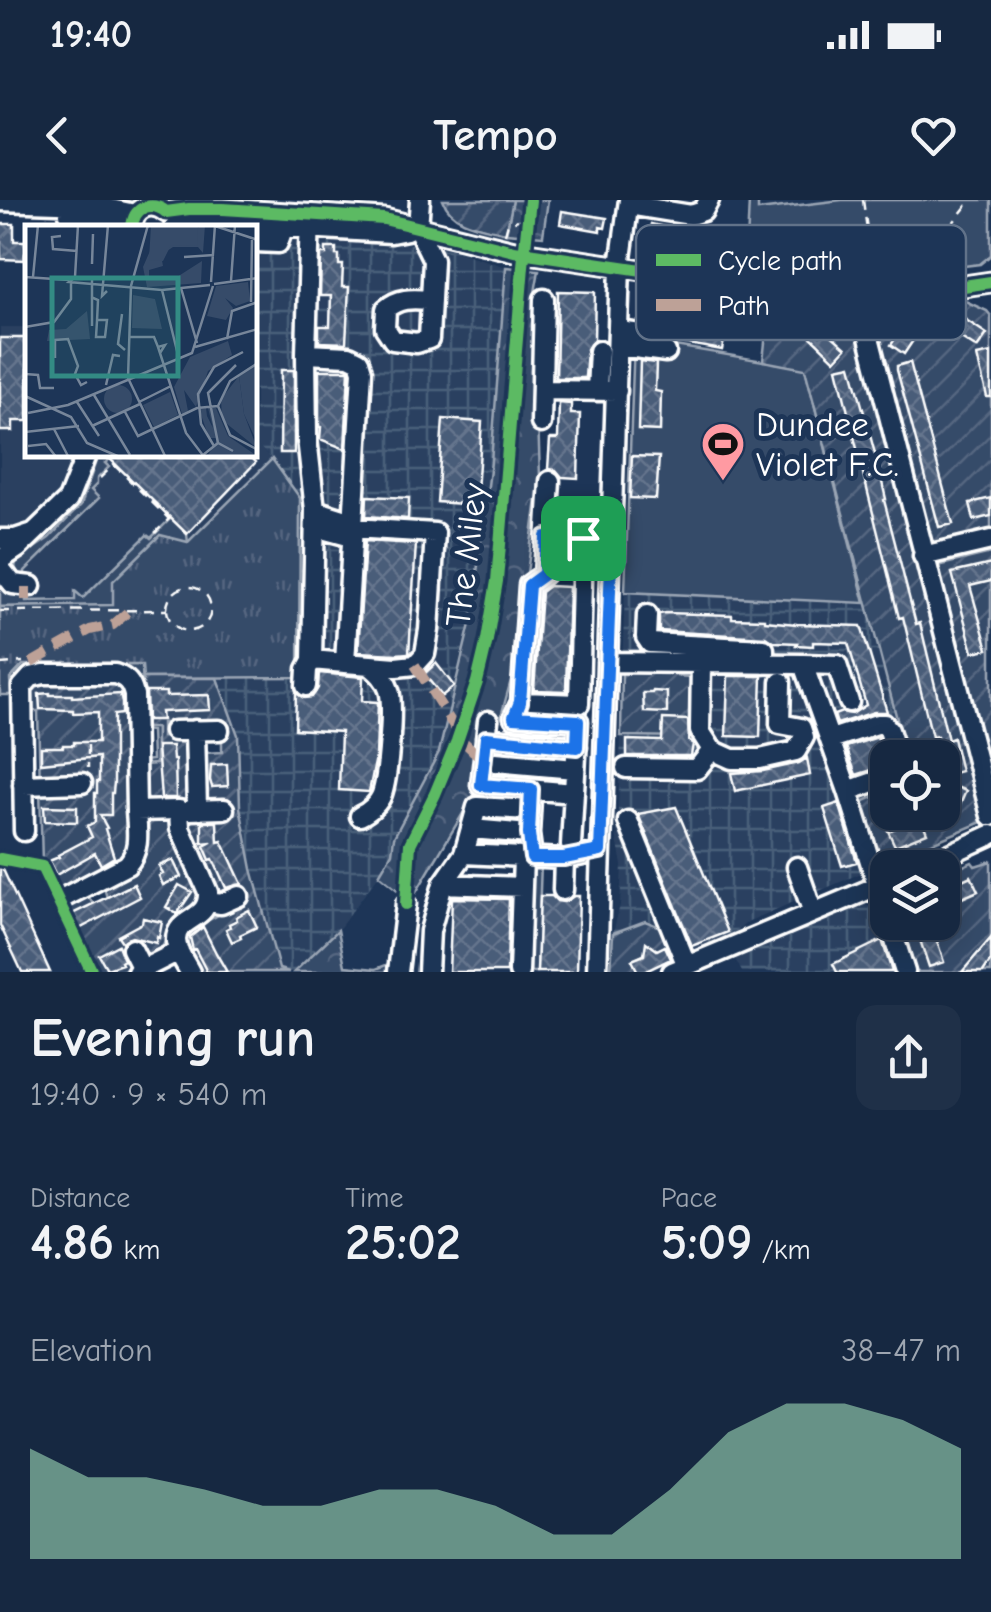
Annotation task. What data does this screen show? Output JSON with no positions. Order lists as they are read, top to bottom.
{
  "streets": {
    "cycle path": ["The Miley"]
  },
  "places": {
    "sports": ["Dundee Violet F.C."]
  },
  "legend": ["Cycle path", "Path"],
  "page": {
    "status": "19:40",
    "header": "Tempo",
    "heading": ["Evening run", "19:40 · 9 × 540 m"],
    "stats": [
      ["Distance", "4.86 km"],
      ["Time", "25:02"],
      ["Pace", "5:09 /km"]
    ],
    "chart": ["Elevation", "38–47 m"]
  }
}
